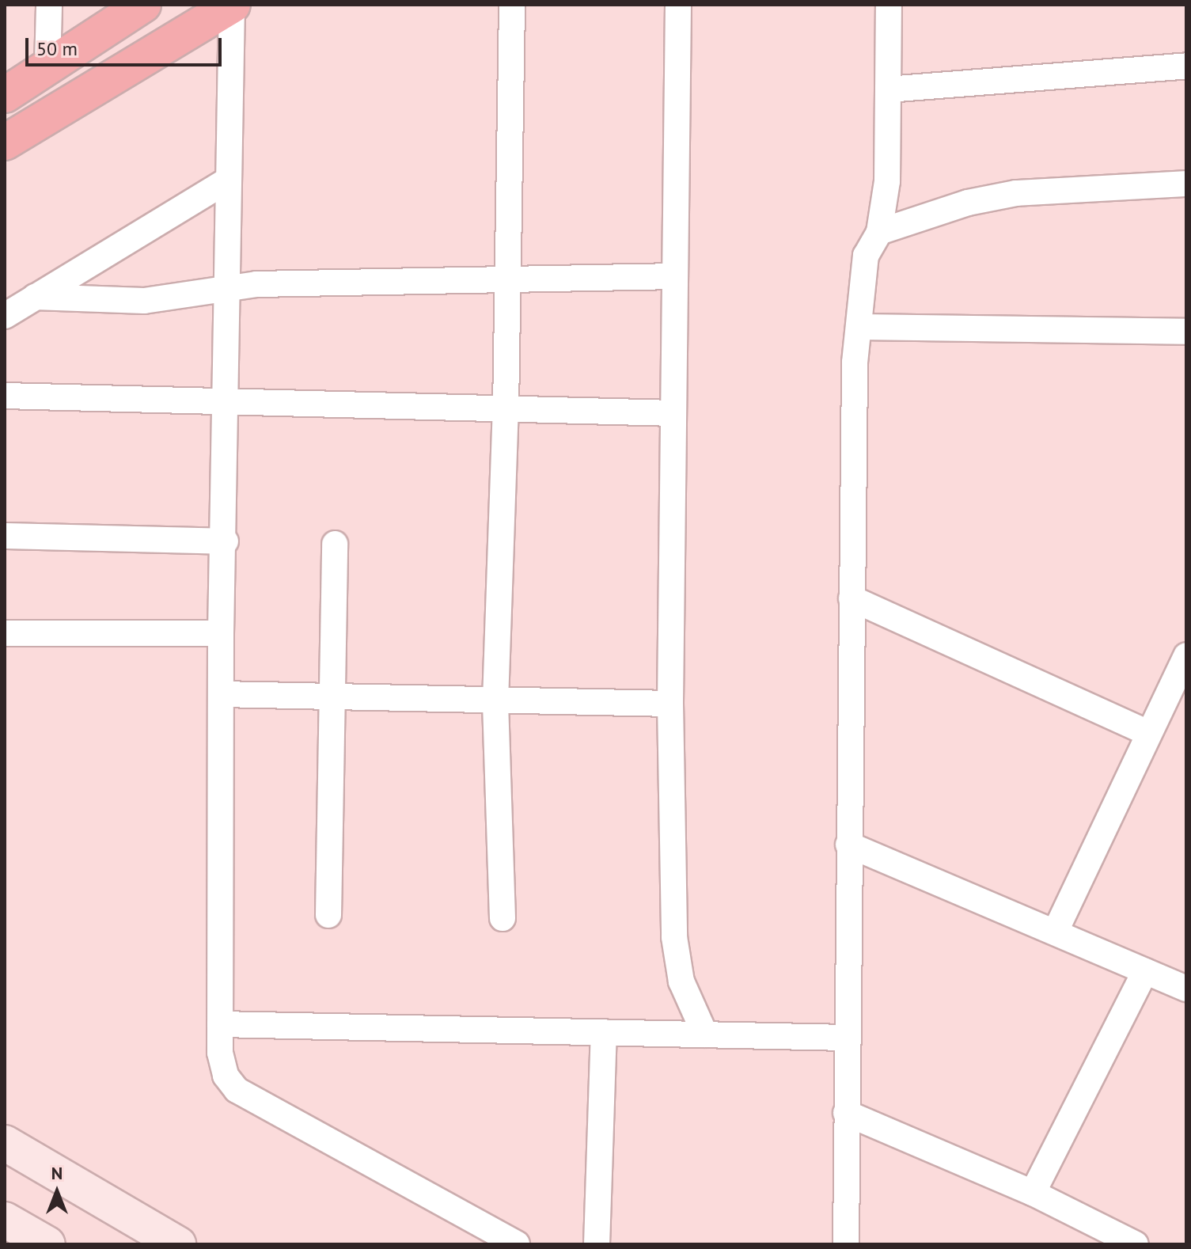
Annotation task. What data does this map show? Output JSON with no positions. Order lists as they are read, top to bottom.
{
  "scale_bar": "50 m",
  "north": "top"
}
